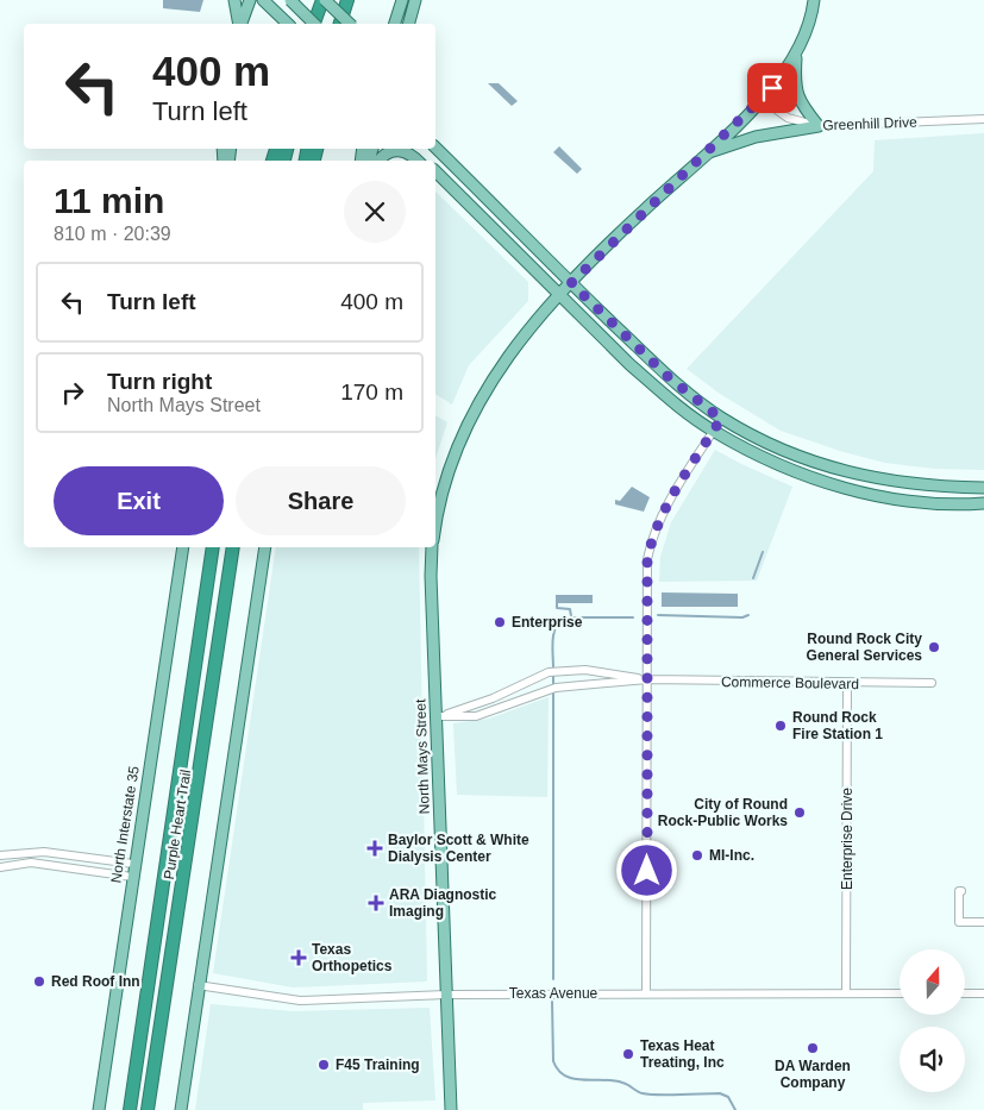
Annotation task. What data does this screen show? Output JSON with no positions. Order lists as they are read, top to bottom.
{
  "streets": {
    "highway": ["Purple Heart Trail"],
    "main road": ["North Mays Street", "North Interstate 35"],
    "street": [
      "Greenhill Drive",
      "Commerce Boulevard",
      "Enterprise Drive",
      "Texas Avenue"
    ]
  },
  "crossings": [
    ["Greenhill Drive", "North Mays Street"],
    ["Commerce Boulevard", "North Mays Street"],
    ["Commerce Boulevard", "Enterprise Drive"],
    ["North Mays Street", "Texas Avenue"],
    ["Enterprise Drive", "Texas Avenue"]
  ],
  "places": {
    "other": [
      "Enterprise",
      "Round Rock City General Services",
      "Round Rock Fire Station 1",
      "City of Round Rock-Public Works",
      "MI-Inc.",
      "Red Roof Inn",
      "DA Warden Company",
      "Texas Heat Treating, Inc",
      "F45 Training"
    ],
    "health": ["Baylor Scott & White Dialysis Center", "ARA Diagnostic Imaging", "Texas Orthopetics"]
  },
  "north": "top",
  "page": {
    "turn": ["400 m", "Turn left"],
    "heading": ["11 min", "810 m · 20:39"],
    "list": [
      {
        "name": "Turn left",
        "value": "400 m"
      },
      {
        "name": "Turn right",
        "note": "North Mays Street",
        "value": "170 m"
      }
    ],
    "buttons": ["Exit", "Share"]
  }
}
